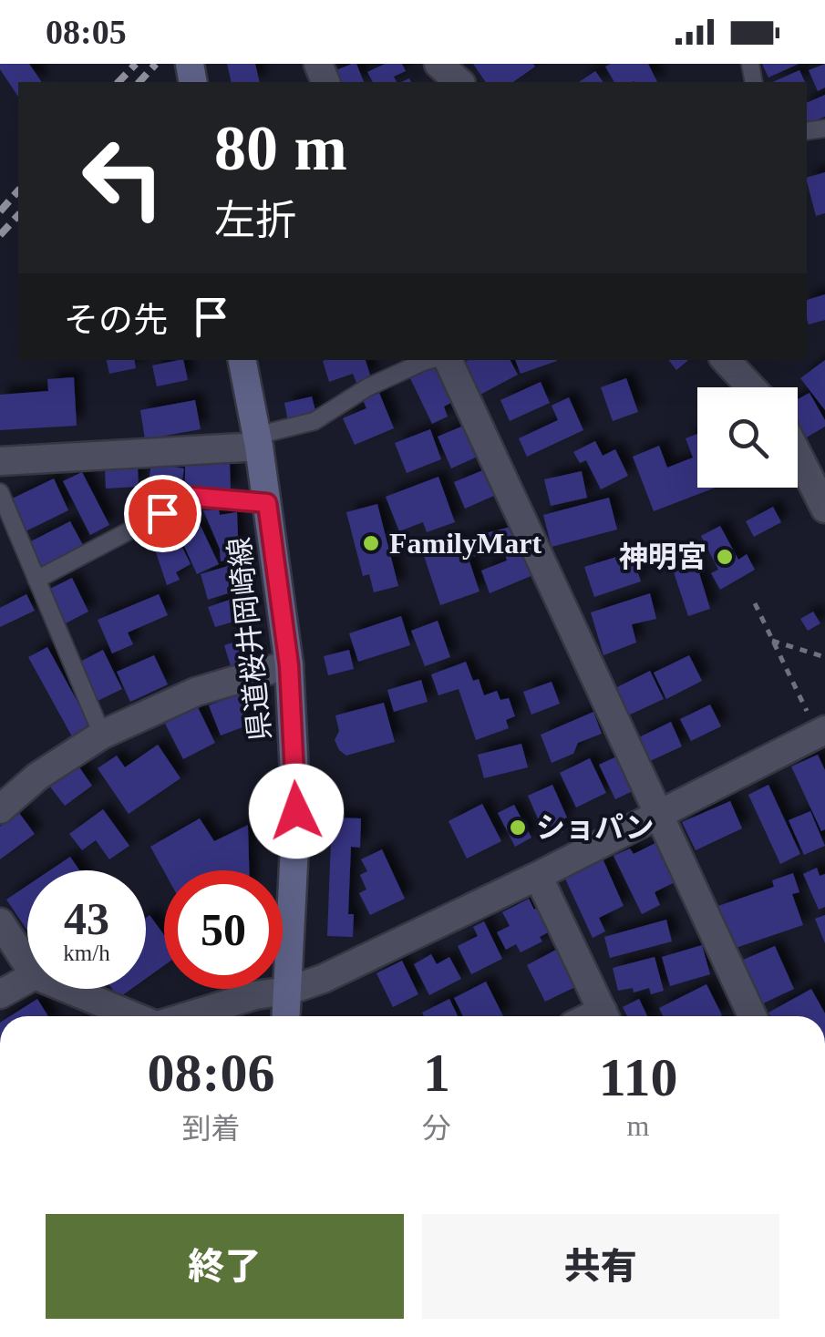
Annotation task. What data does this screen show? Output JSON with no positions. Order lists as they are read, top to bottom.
{
  "streets": {
    "main road": ["県道桜井岡崎線"]
  },
  "places": ["FamilyMart", "神明宮", "ショパン"],
  "page": {
    "status": "08:05",
    "turn": ["80 m", "左折"],
    "then": "その先",
    "speed": "43 km/h",
    "limit": "50",
    "eta": [
      "08:06",
      "到着",
      "1",
      "分",
      "110",
      "m"
    ],
    "buttons": ["終了", "共有"]
  }
}
